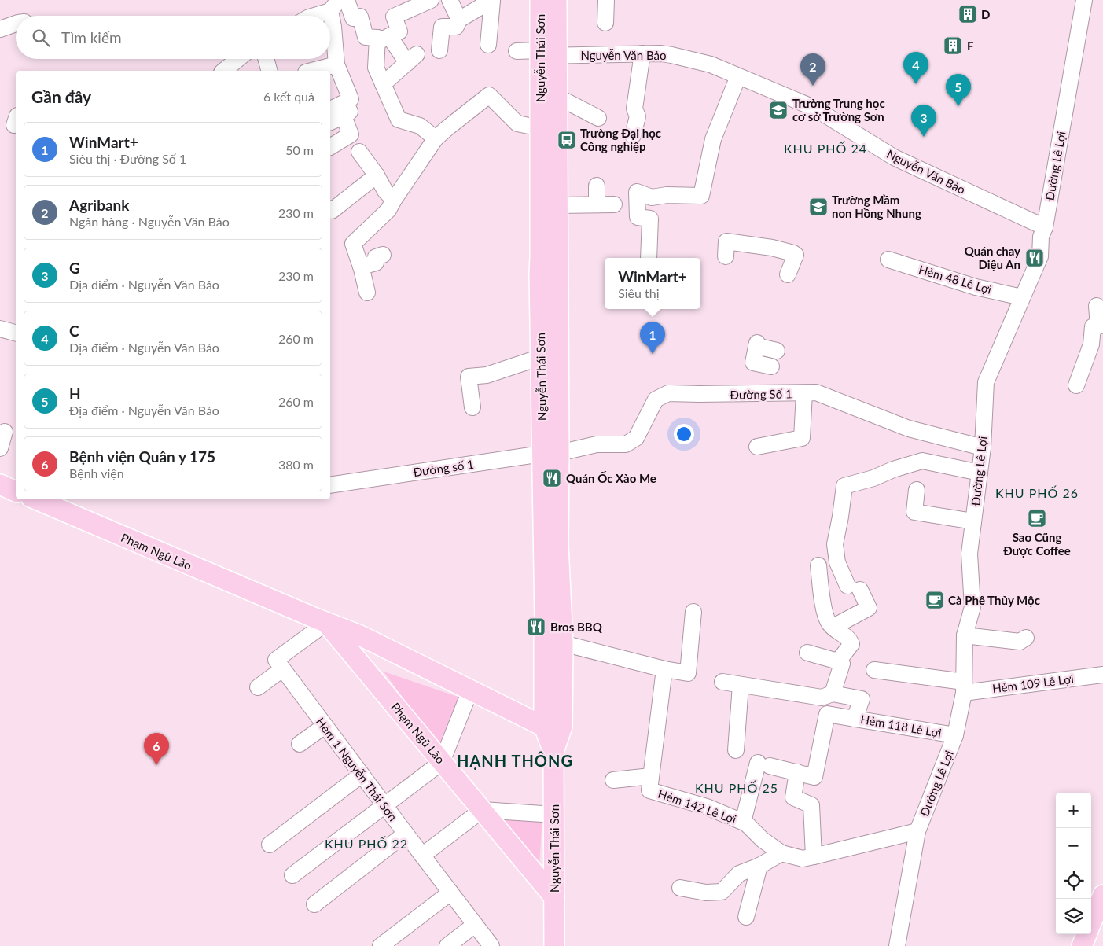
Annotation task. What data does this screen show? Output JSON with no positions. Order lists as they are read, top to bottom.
{
  "streets": {
    "main road": ["Nguyễn Thái Sơn", "Phạm Ngũ Lão"],
    "street": [
      "Nguyễn Văn Bảo",
      "Đường Lê Lợi",
      "Hẻm 48 Lê Lợi",
      "Đường Số 1",
      "Đường số 1",
      "Hẻm 109 Lê Lợi",
      "Hẻm 118 Lê Lợi",
      "Hẻm 1 Nguyễn Thái Sơn",
      "Hẻm 142 Lê Lợi"
    ]
  },
  "crossings": [
    ["Nguyễn Văn Bảo", "Nguyễn Thái Sơn"],
    ["Nguyễn Văn Bảo", "Đường Lê Lợi"],
    ["Nguyễn Thái Sơn", "Đường Số 1"],
    ["Nguyễn Thái Sơn", "Đường số 1"],
    ["Nguyễn Thái Sơn", "Phạm Ngũ Lão"],
    ["Đường Lê Lợi", "Hẻm 48 Lê Lợi"],
    ["Đường Lê Lợi", "Đường Số 1"],
    ["Đường Lê Lợi", "Hẻm 109 Lê Lợi"],
    ["Đường Lê Lợi", "Hẻm 118 Lê Lợi"],
    ["Đường Số 1", "Đường số 1"]
  ],
  "districts": [
    "KHU PHỐ 24",
    "KHU PHỐ 26",
    "HẠNH THÔNG",
    "KHU PHỐ 25",
    "KHU PHỐ 22"
  ],
  "places": {
    "building": ["D", "F"],
    "school or university": ["Trường Trung học cơ sở Trường Sơn", "Trường Mầm non Hồng Nhung"],
    "bus stop": ["Trường Đại học Công nghiệp"],
    "restaurant": ["Quán chay Diệu An", "Quán Ốc Xào Me", "Bros BBQ"],
    "cafe": ["Sao Cũng Được Coffee", "Cà Phê Thủy Mộc"]
  },
  "page": {
    "search": "Tìm kiếm",
    "pins": [
      "4",
      "2",
      "5",
      "3",
      "1",
      "6"
    ],
    "heading": ["Gần đây", "6 kết quả"],
    "list": [
      {
        "mark": "1",
        "name": "WinMart+",
        "note": "Siêu thị · Đường Số 1",
        "value": "50 m"
      },
      {
        "mark": "2",
        "name": "Agribank",
        "note": "Ngân hàng · Nguyễn Văn Bảo",
        "value": "230 m"
      },
      {
        "mark": "3",
        "name": "G",
        "note": "Địa điểm · Nguyễn Văn Bảo",
        "value": "230 m"
      },
      {
        "mark": "4",
        "name": "C",
        "note": "Địa điểm · Nguyễn Văn Bảo",
        "value": "260 m"
      },
      {
        "mark": "5",
        "name": "H",
        "note": "Địa điểm · Nguyễn Văn Bảo",
        "value": "260 m"
      },
      {
        "mark": "6",
        "name": "Bệnh viện Quân y 175",
        "note": "Bệnh viện",
        "value": "380 m"
      }
    ],
    "popup": ["WinMart+", "Siêu thị"],
    "map_buttons": ["+", "−"]
  }
}
